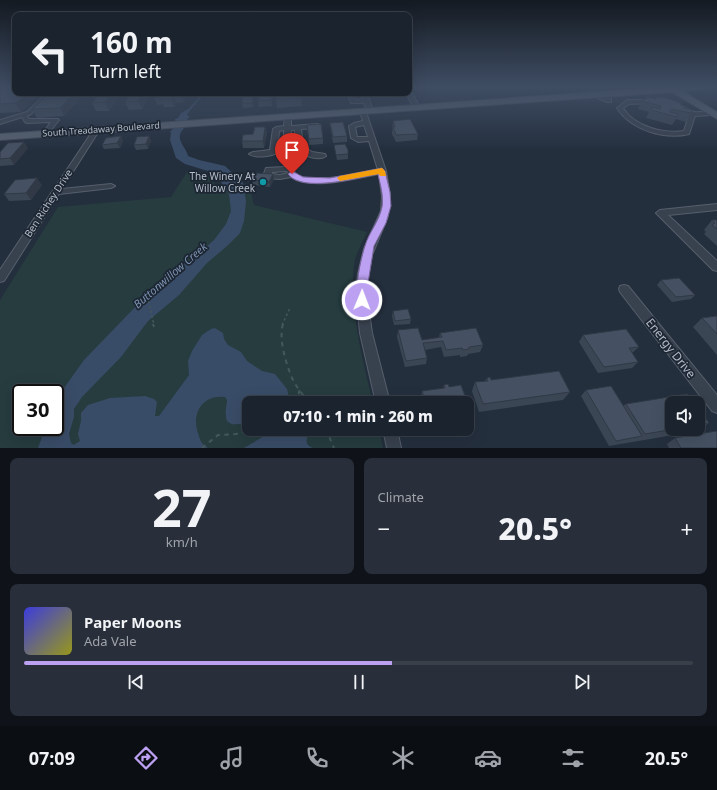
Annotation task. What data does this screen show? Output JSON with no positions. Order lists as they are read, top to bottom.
{
  "streets": {
    "main road": ["South Treadaway Boulevard"],
    "street": ["Ben Richey Drive", "Energy Drive"]
  },
  "crossings": [
    ["South Treadaway Boulevard", "Ben Richey Drive"]
  ],
  "water": ["Buttonwillow Creek"],
  "places": ["The Winery At Willow Creek"],
  "page": {
    "turn": ["160 m", "Turn left"],
    "limit": "30",
    "trip": "07:10 · 1 min · 260 m",
    "tile": [
      ["27", "km/h"],
      "Climate"
    ],
    "heat": ["−", "20.5°", "+"],
    "song": ["Paper Moons", "Ada Vale"],
    "tabs": ["07:09", "20.5°"]
  }
}
